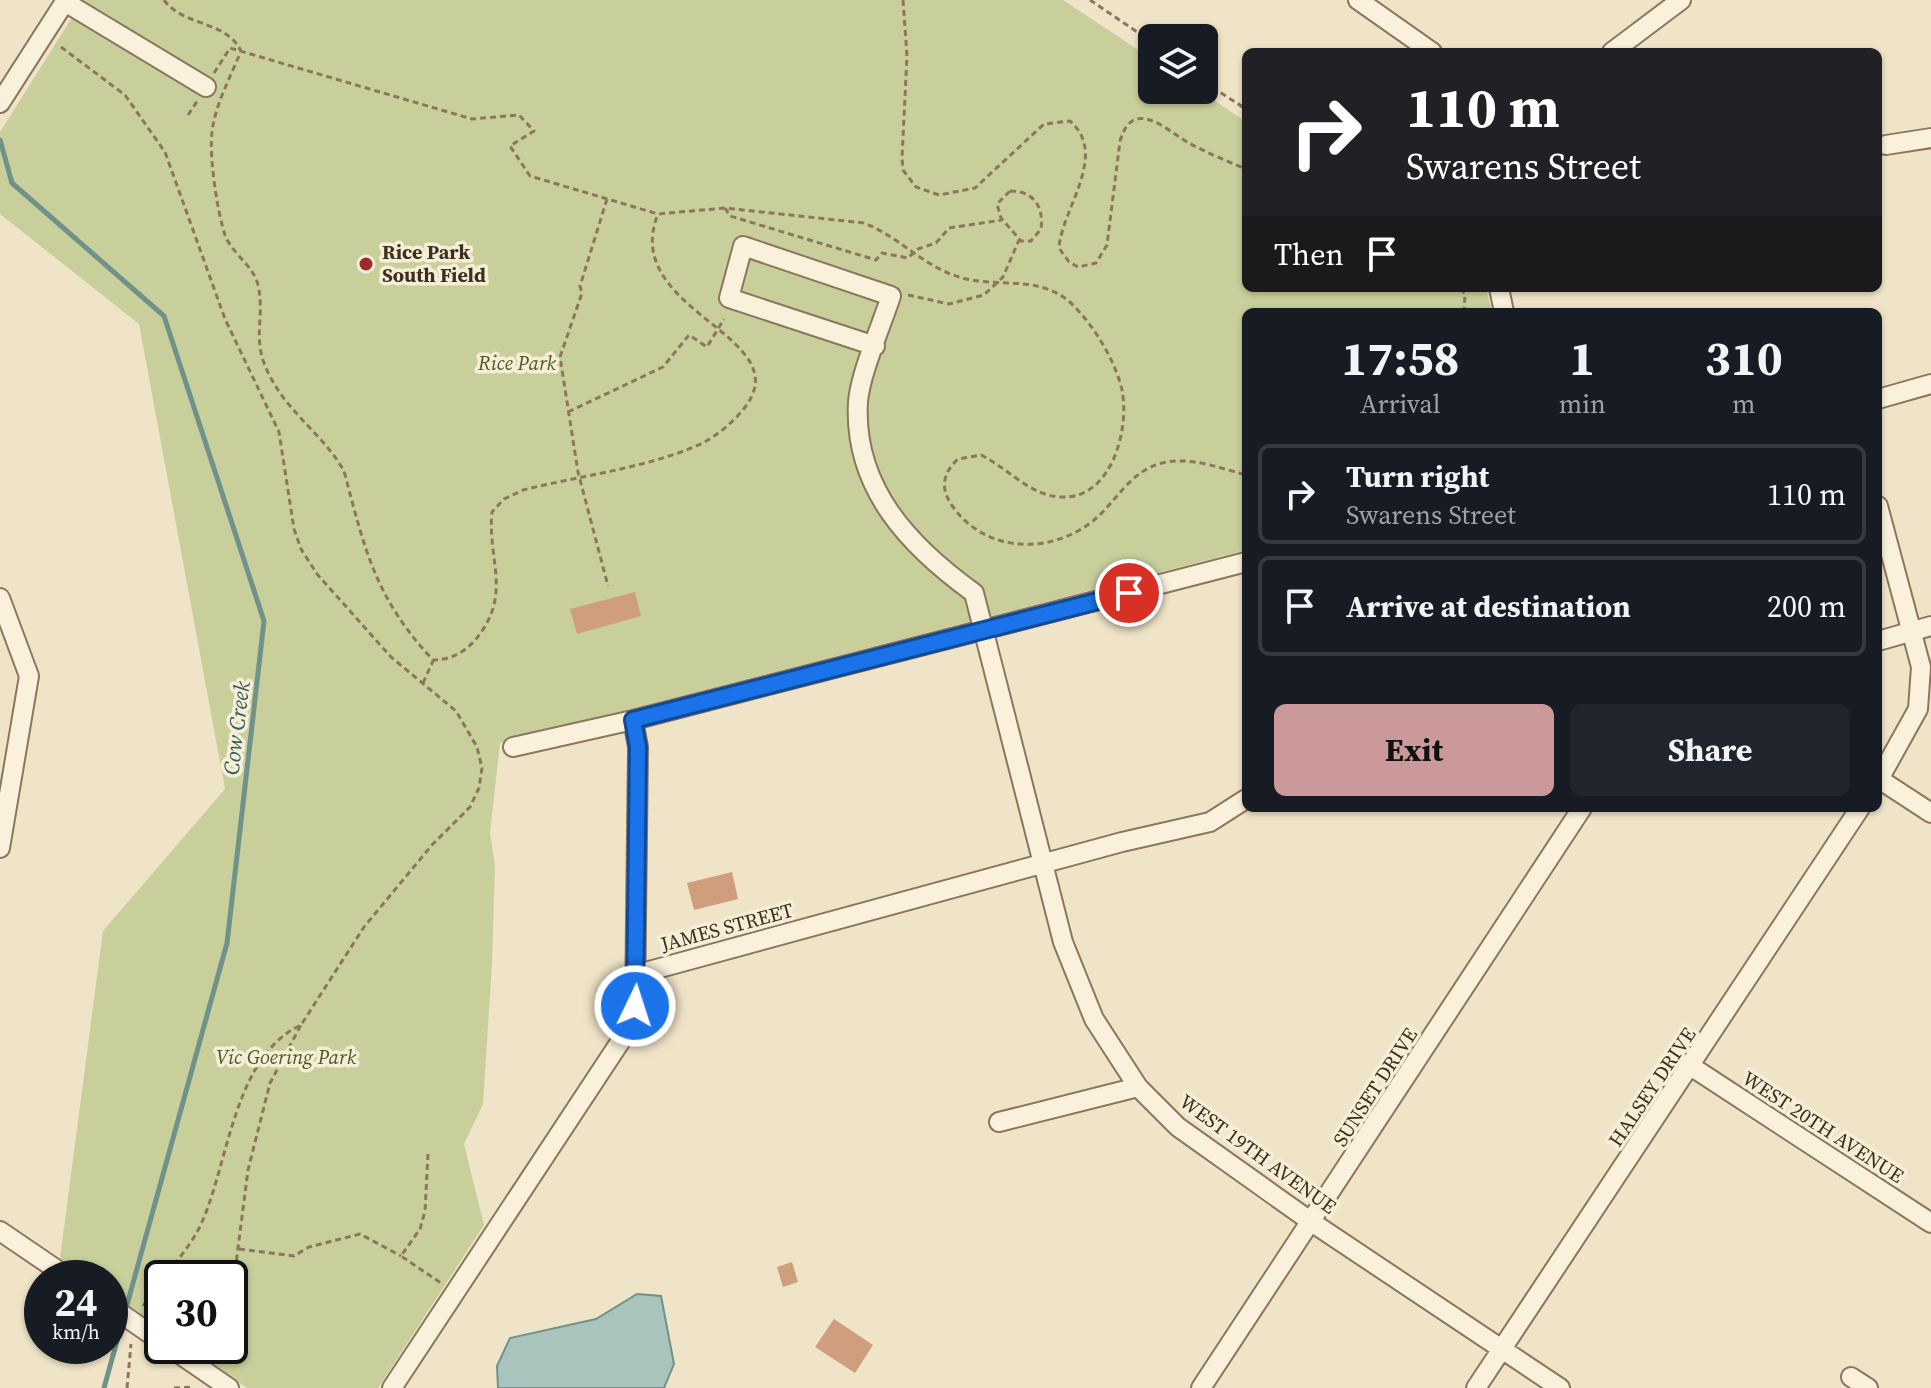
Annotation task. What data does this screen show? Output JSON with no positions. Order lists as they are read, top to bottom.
{
  "streets": {
    "street": [
      "JAMES STREET",
      "SUNSET DRIVE",
      "HALSEY DRIVE",
      "WEST 20TH AVENUE",
      "WEST 19TH AVENUE"
    ]
  },
  "crossings": [
    ["JAMES STREET", "WEST 19TH AVENUE"],
    ["SUNSET DRIVE", "WEST 19TH AVENUE"],
    ["HALSEY DRIVE", "WEST 20TH AVENUE"],
    ["HALSEY DRIVE", "WEST 19TH AVENUE"]
  ],
  "water": ["Cow Creek"],
  "parks": ["Rice Park", "Vic Goering Park"],
  "places": ["Rice Park South Field"],
  "page": {
    "turn": ["110 m", "Swarens Street"],
    "then": "Then",
    "eta": [
      "17:58",
      "Arrival",
      "1",
      "min",
      "310",
      "m"
    ],
    "list": [
      {
        "name": "Turn right",
        "note": "Swarens Street",
        "value": "110 m"
      },
      {
        "name": "Arrive at destination",
        "value": "200 m"
      }
    ],
    "buttons": ["Exit", "Share"],
    "speed": "24 km/h",
    "limit": "30"
  }
}
